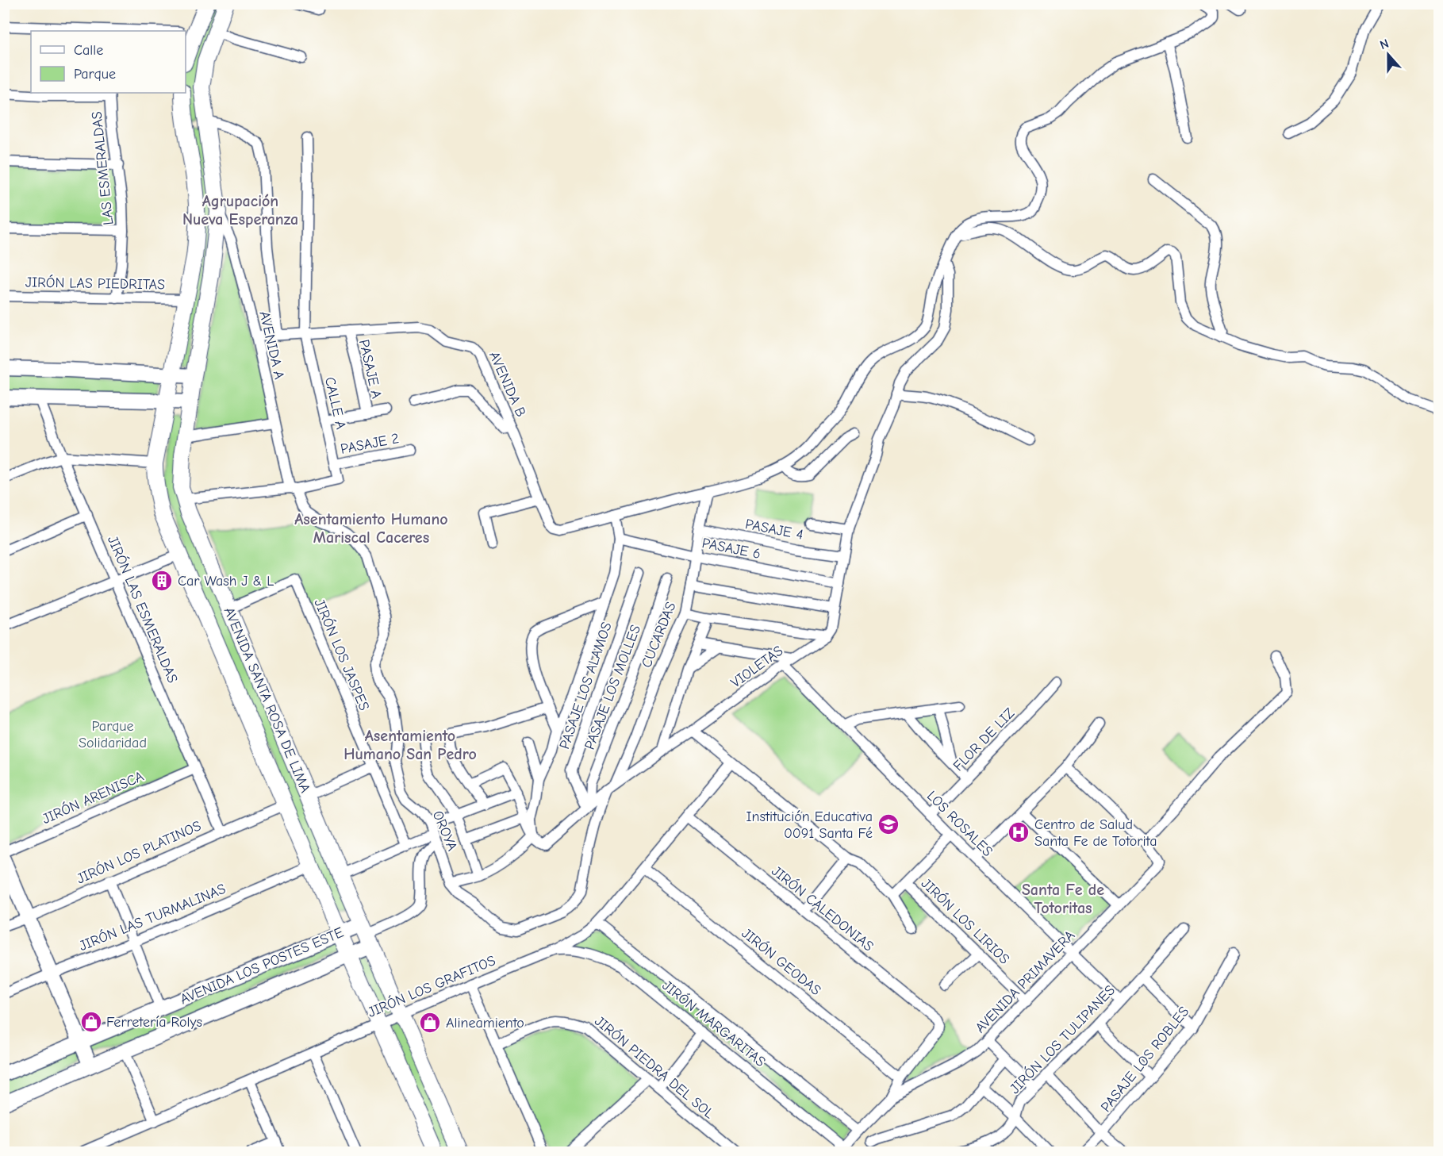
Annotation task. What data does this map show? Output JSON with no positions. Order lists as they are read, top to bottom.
{
  "streets": {
    "main road": ["AVENIDA SANTA ROSA DE LIMA", "AVENIDA LOS POSTES ESTE"],
    "street": [
      "LAS ESMERALDAS",
      "JIRÓN LAS PIEDRITAS",
      "AVENIDA A",
      "PASAJE A",
      "AVENIDA B",
      "CALLE A",
      "PASAJE 2",
      "PASAJE 4",
      "PASAJE 6",
      "JIRÓN LAS ESMERALDAS",
      "CUCARDAS",
      "JIRÓN LOS JASPES",
      "VIOLETAS",
      "PASAJE LOS ALAMOS",
      "PASAJE LOS MOLLES",
      "FLOR DE LIZ",
      "JIRÓN ARENISCA",
      "LOS ROSALES",
      "OROYA",
      "JIRÓN LOS PLATINOS",
      "JIRÓN CALEDONIAS",
      "JIRÓN LAS TURMALINAS",
      "JIRÓN LOS LIRIOS",
      "JIRÓN GEODAS",
      "AVENIDA PRIMAVERA",
      "JIRÓN LOS GRAFITOS",
      "JIRÓN MARGARITAS",
      "JIRÓN LOS TULIPANES",
      "PASAJE LOS ROBLES",
      "JIRÓN PIEDRA DEL SOL"
    ]
  },
  "crossings": [
    ["LAS ESMERALDAS", "JIRÓN LAS PIEDRITAS"],
    ["JIRÓN LAS PIEDRITAS", "AVENIDA SANTA ROSA DE LIMA"],
    ["AVENIDA A", "AVENIDA B"],
    ["AVENIDA A", "CALLE A"],
    ["AVENIDA A", "AVENIDA SANTA ROSA DE LIMA"],
    ["AVENIDA A", "OROYA"],
    ["PASAJE A", "AVENIDA B"],
    ["AVENIDA B", "CALLE A"],
    ["CALLE A", "PASAJE 2"],
    ["CALLE A", "OROYA"],
    ["PASAJE 4", "CUCARDAS"],
    ["PASAJE 6", "CUCARDAS"],
    ["JIRÓN LAS ESMERALDAS", "JIRÓN ARENISCA"],
    ["JIRÓN LAS ESMERALDAS", "JIRÓN LOS PLATINOS"],
    ["CUCARDAS", "VIOLETAS"],
    ["CUCARDAS", "OROYA"],
    ["JIRÓN LOS JASPES", "AVENIDA SANTA ROSA DE LIMA"],
    ["VIOLETAS", "PASAJE LOS ALAMOS"],
    ["VIOLETAS", "PASAJE LOS MOLLES"],
    ["VIOLETAS", "LOS ROSALES"],
    ["VIOLETAS", "OROYA"],
    ["PASAJE LOS ALAMOS", "PASAJE LOS MOLLES"],
    ["AVENIDA SANTA ROSA DE LIMA", "JIRÓN LOS PLATINOS"],
    ["AVENIDA SANTA ROSA DE LIMA", "JIRÓN LAS TURMALINAS"],
    ["AVENIDA SANTA ROSA DE LIMA", "AVENIDA LOS POSTES ESTE"],
    ["AVENIDA SANTA ROSA DE LIMA", "JIRÓN LOS GRAFITOS"],
    ["FLOR DE LIZ", "LOS ROSALES"],
    ["LOS ROSALES", "AVENIDA PRIMAVERA"],
    ["LOS ROSALES", "JIRÓN LOS TULIPANES"],
    ["JIRÓN CALEDONIAS", "JIRÓN GEODAS"],
    ["JIRÓN CALEDONIAS", "JIRÓN LOS GRAFITOS"],
    ["JIRÓN LOS LIRIOS", "AVENIDA PRIMAVERA"],
    ["JIRÓN GEODAS", "JIRÓN LOS GRAFITOS"],
    ["JIRÓN LOS GRAFITOS", "JIRÓN MARGARITAS"]
  ],
  "districts": [
    "Agrupación Nueva Esperanza",
    "Asentamiento Humano Mariscal Caceres",
    "Asentamiento Humano San Pedro",
    "Santa Fe de Totoritas"
  ],
  "parks": ["Parque Solidaridad"],
  "places": {
    "building": ["Car Wash J & L"],
    "school or university": ["Institución Educativa 0091 Santa Fé"],
    "hospital": ["Centro de Salud Santa Fe de Totorita"],
    "shop": ["Ferretería Rolys", "Alineamiento"]
  },
  "legend": ["Calle", "Parque"],
  "north": "top"
}
